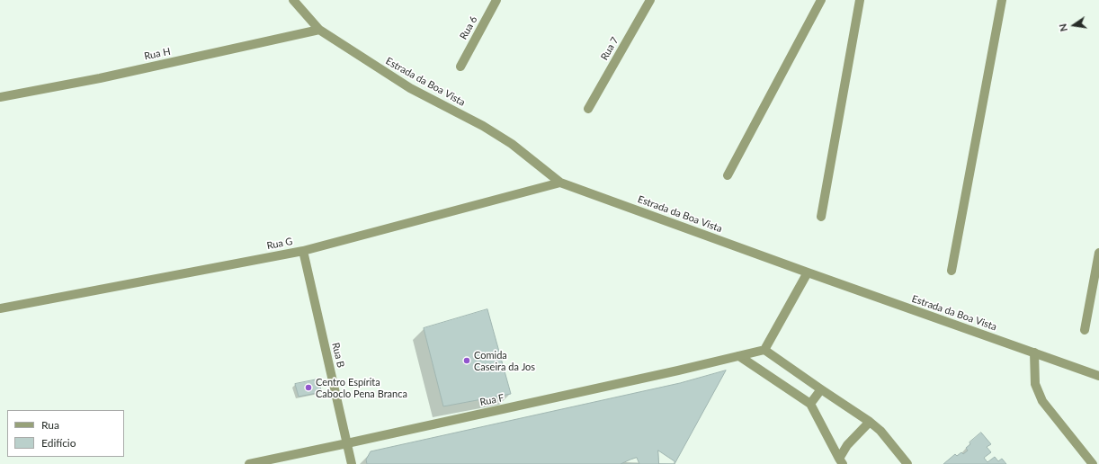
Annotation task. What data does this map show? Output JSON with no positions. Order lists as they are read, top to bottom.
{
  "streets": {
    "street": [
      "Rua 6",
      "Rua 7",
      "Rua H",
      "Estrada da Boa Vista",
      "Rua G",
      "Rua B",
      "Rua F"
    ]
  },
  "crossings": [
    ["Rua H", "Estrada da Boa Vista"],
    ["Estrada da Boa Vista", "Rua G"],
    ["Rua G", "Rua B"],
    ["Rua B", "Rua F"]
  ],
  "places": ["Comida Caseira da Jos", "Centro Espírita Caboclo Pena Branca"],
  "legend": ["Rua", "Edifício"],
  "north": "left"
}
